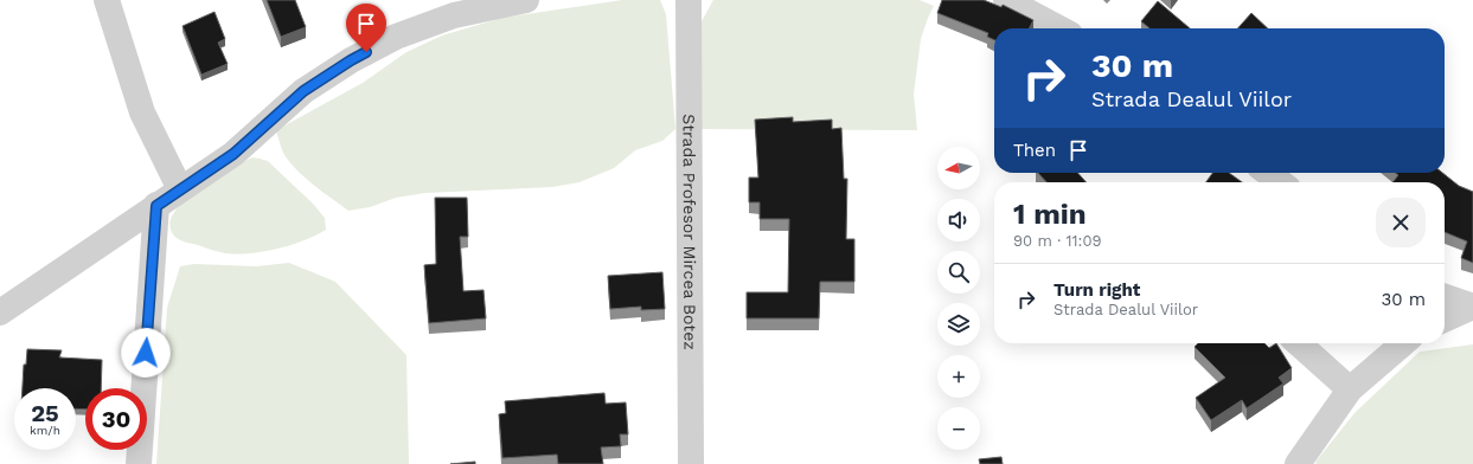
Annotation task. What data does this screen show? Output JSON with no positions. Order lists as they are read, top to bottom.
{
  "streets": {
    "street": ["Strada Profesor Mircea Botez"]
  },
  "north": "left",
  "page": {
    "turn": ["30 m", "Strada Dealul Viilor"],
    "then": "Then",
    "map_buttons": ["+", "−"],
    "heading": ["1 min", "90 m · 11:09"],
    "list": [
      {
        "name": "Turn right",
        "note": "Strada Dealul Viilor",
        "value": "30 m"
      }
    ],
    "speed": "25 km/h",
    "limit": "30"
  }
}
